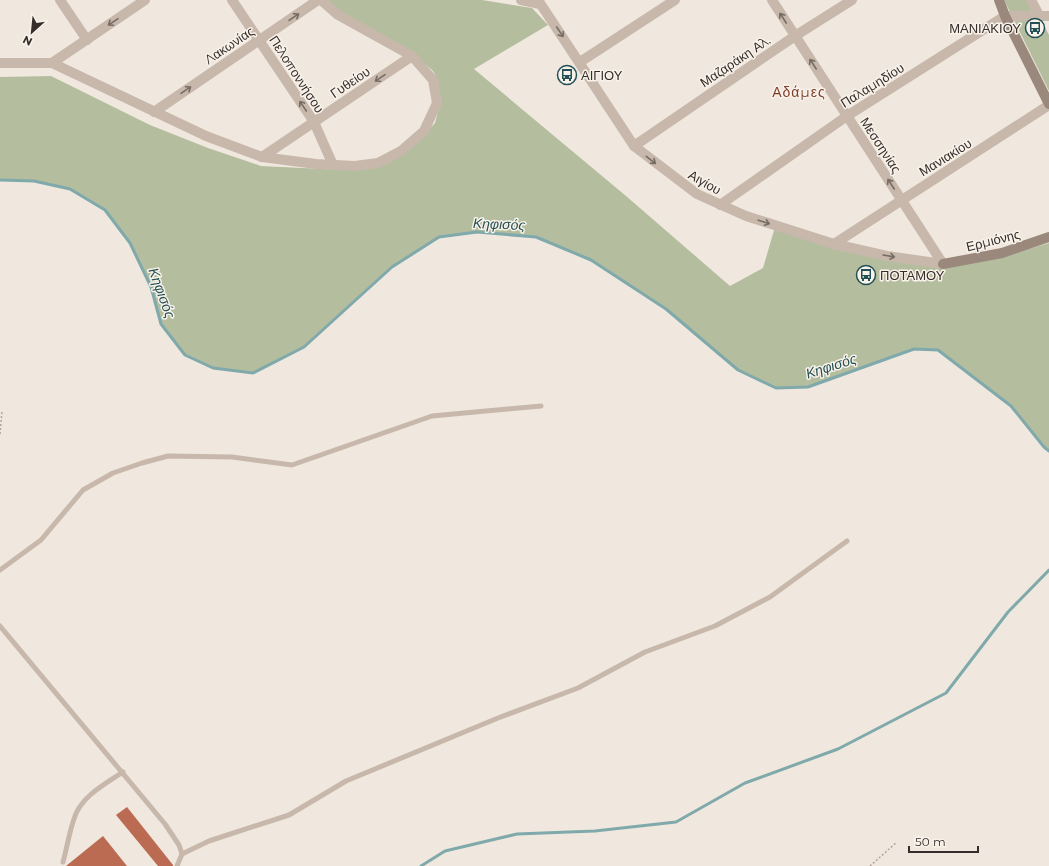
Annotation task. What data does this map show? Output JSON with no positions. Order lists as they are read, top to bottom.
{
  "streets": {
    "street": [
      "Λακωνίας",
      "Μαζαράκη Αλ.",
      "Πελοποννήσου",
      "Γυθείου",
      "Παλαμηδίου",
      "Μεσσηνίας",
      "Μανιακίου",
      "Αιγίου",
      "Ερμιόνης"
    ]
  },
  "crossings": [
    ["Λακωνίας", "Πελοποννήσου"],
    ["Μαζαράκη Αλ.", "Μεσσηνίας"],
    ["Μαζαράκη Αλ.", "Αιγίου"],
    ["Πελοποννήσου", "Γυθείου"],
    ["Παλαμηδίου", "Μεσσηνίας"],
    ["Παλαμηδίου", "Αιγίου"],
    ["Μεσσηνίας", "Μανιακίου"],
    ["Μεσσηνίας", "Αιγίου"],
    ["Μεσσηνίας", "Ερμιόνης"],
    ["Μανιακίου", "Αιγίου"],
    ["Αιγίου", "Ερμιόνης"]
  ],
  "one_way": [
    "Λακωνίας",
    "Γυθείου",
    "Μεσσηνίας",
    "Αιγίου"
  ],
  "districts": ["Αδάμες"],
  "water": ["Κηφισός"],
  "places": {
    "bus stop": ["ΜΑΝΙΑΚΙΟΥ", "ΑΙΓΙΟΥ", "ΠΟΤΑΜΟΥ"]
  },
  "scale_bar": "50 m",
  "north": "bottom left"
}
